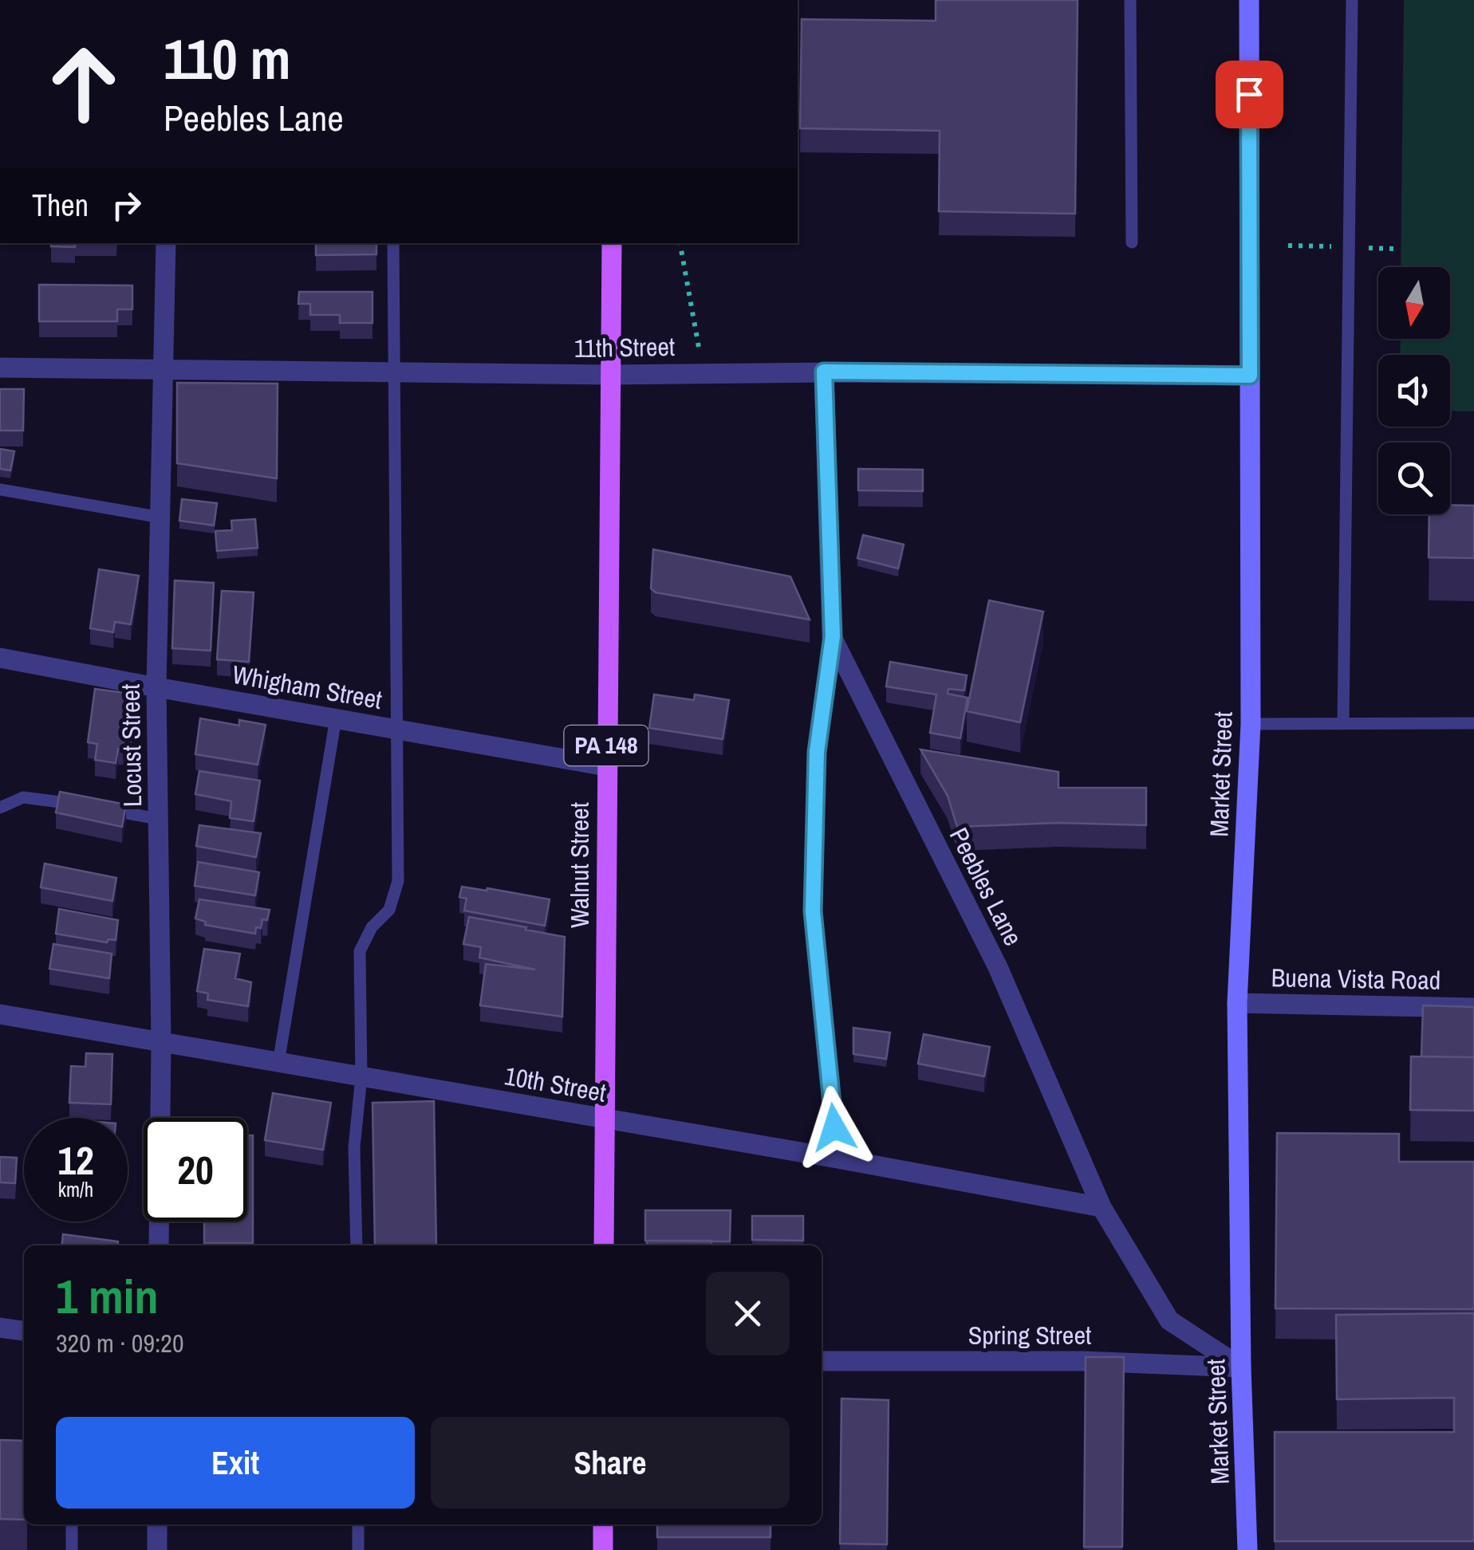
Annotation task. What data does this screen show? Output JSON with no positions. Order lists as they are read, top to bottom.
{
  "streets": {
    "main road": ["PA 148", "Market Street", "Walnut Street"],
    "street": [
      "11th Street",
      "Whigham Street",
      "Locust Street",
      "Peebles Lane",
      "Buena Vista Road",
      "10th Street",
      "Spring Street"
    ]
  },
  "crossings": [
    ["11th Street", "Locust Street"],
    ["11th Street", "Market Street"],
    ["11th Street", "Walnut Street"],
    ["11th Street", "Peebles Lane"],
    ["Whigham Street", "Locust Street"],
    ["Whigham Street", "Walnut Street"],
    ["Locust Street", "10th Street"],
    ["Market Street", "Peebles Lane"],
    ["Market Street", "Buena Vista Road"],
    ["Market Street", "Spring Street"],
    ["Walnut Street", "10th Street"],
    ["Peebles Lane", "10th Street"],
    ["Peebles Lane", "Spring Street"]
  ],
  "north": "bottom",
  "page": {
    "turn": ["110 m", "Peebles Lane"],
    "then": "Then",
    "speed": "12 km/h",
    "limit": "20",
    "heading": ["1 min", "320 m · 09:20"],
    "buttons": ["Exit", "Share"]
  }
}
